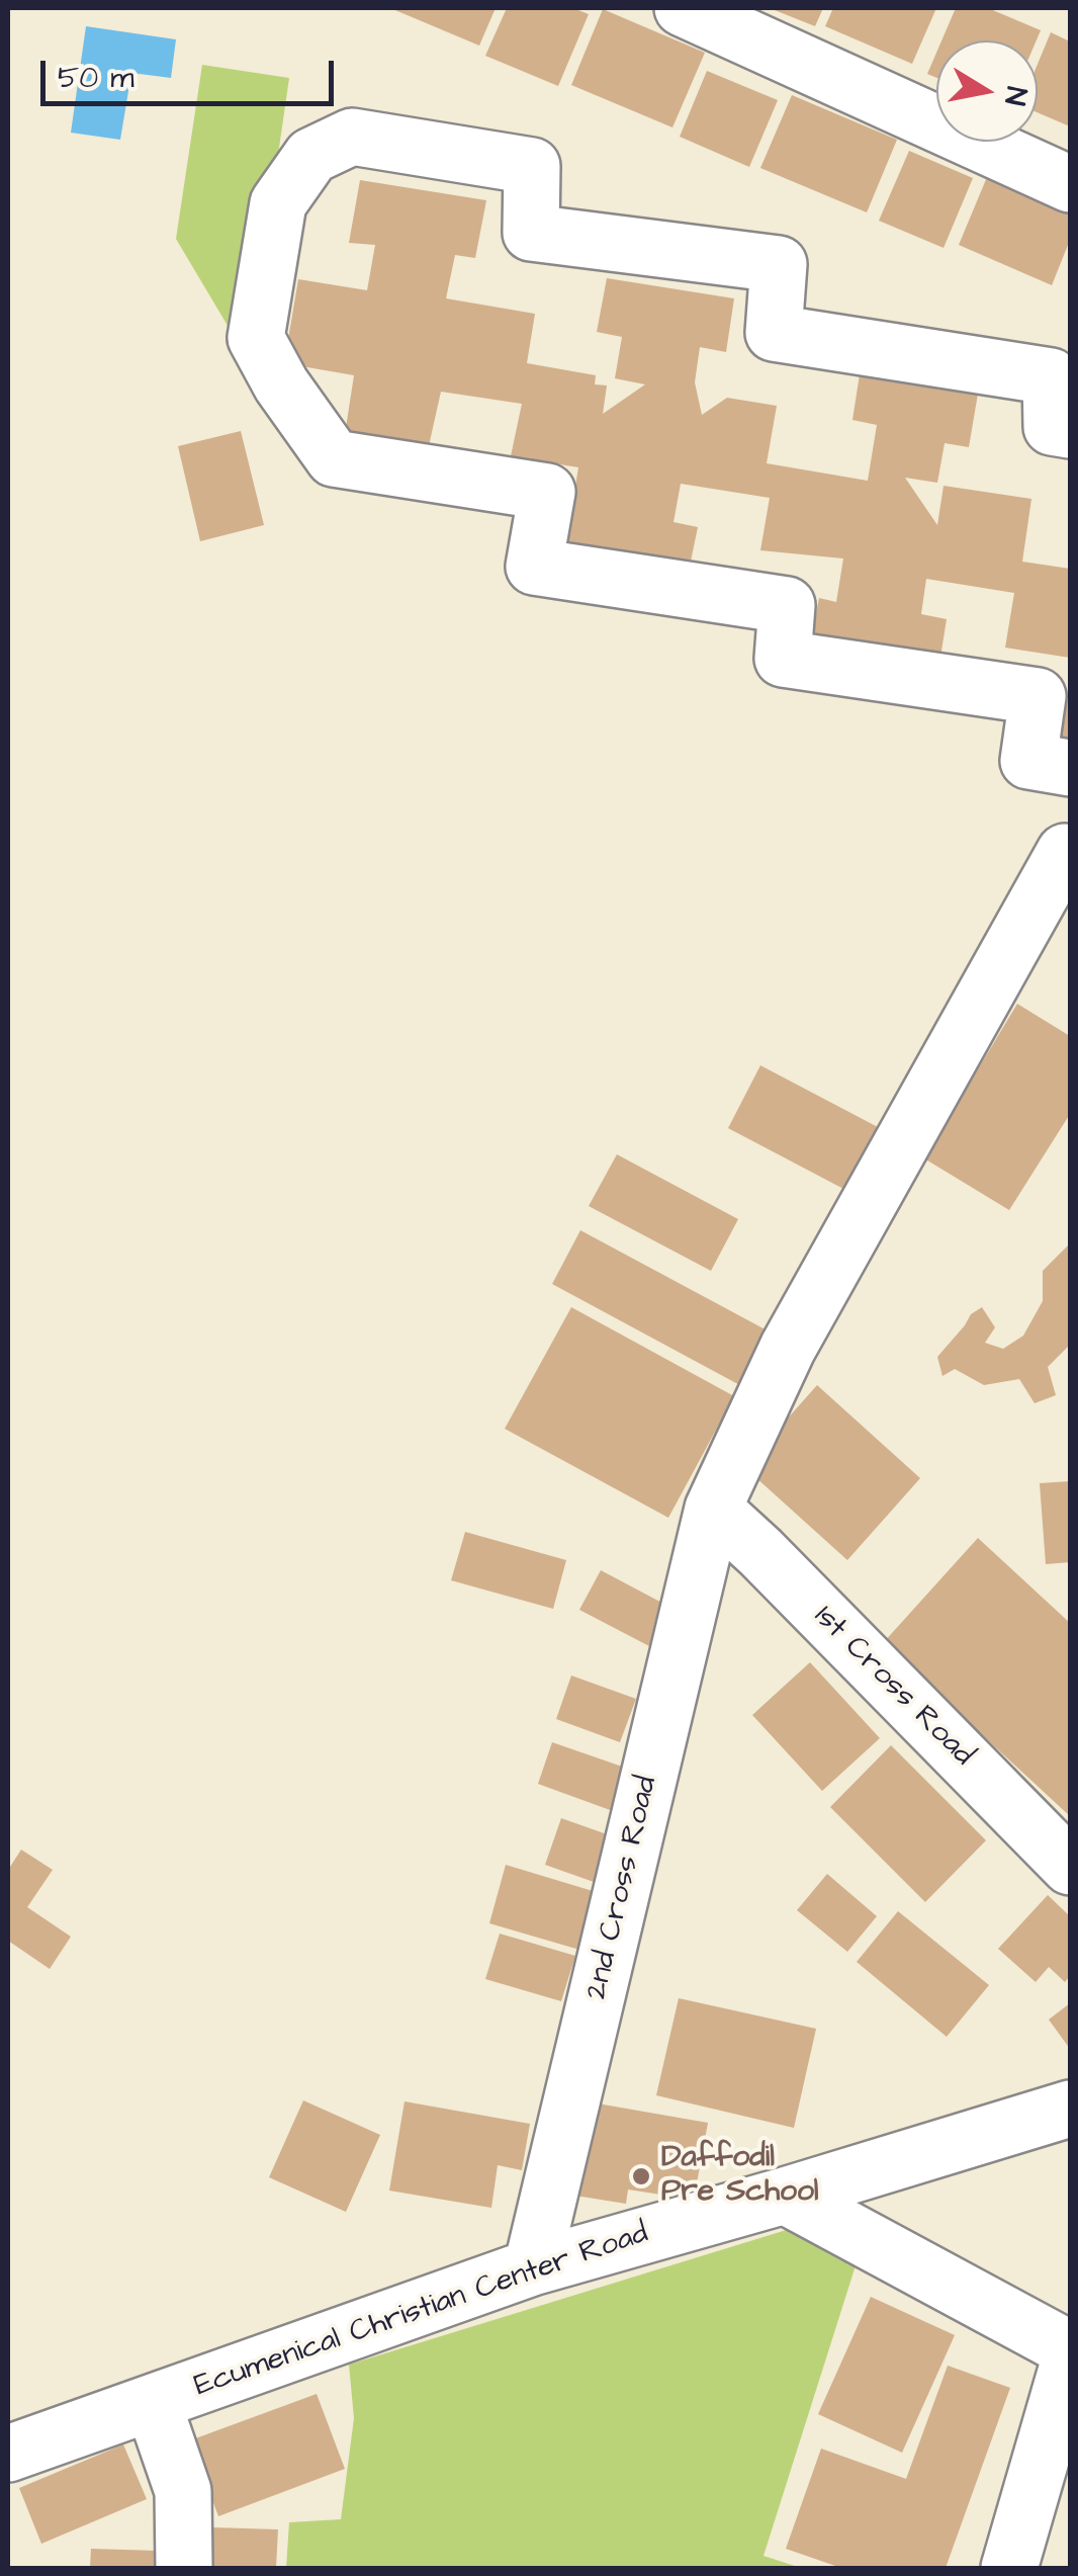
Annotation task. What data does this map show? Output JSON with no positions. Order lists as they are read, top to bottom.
{
  "streets": {
    "street": ["1st Cross Road", "2nd Cross Road", "Ecumenical Christian Center Road"]
  },
  "crossings": [
    ["1st Cross Road", "2nd Cross Road"],
    ["2nd Cross Road", "Ecumenical Christian Center Road"]
  ],
  "places": ["Daffodil Pre School"],
  "scale_bar": "50 m",
  "north": "right"
}
